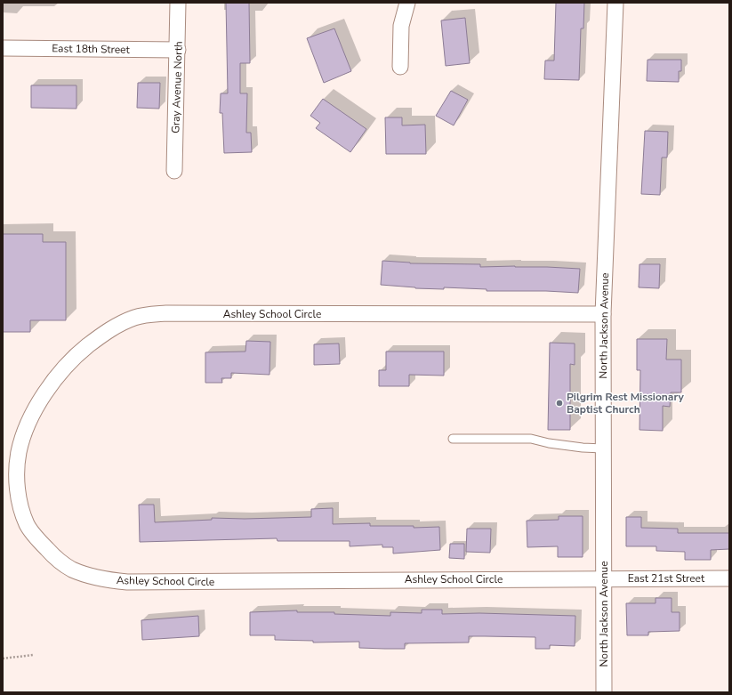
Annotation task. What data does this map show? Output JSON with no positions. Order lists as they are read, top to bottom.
{
  "streets": {
    "street": [
      "East 18th Street",
      "Gray Avenue North",
      "Ashley School Circle",
      "North Jackson Avenue",
      "East 21st Street"
    ]
  },
  "crossings": [
    ["East 18th Street", "Gray Avenue North"],
    ["Ashley School Circle", "North Jackson Avenue"],
    ["Ashley School Circle", "East 21st Street"],
    ["North Jackson Avenue", "East 21st Street"]
  ],
  "places": ["Pilgrim Rest Missionary Baptist Church"]
}
